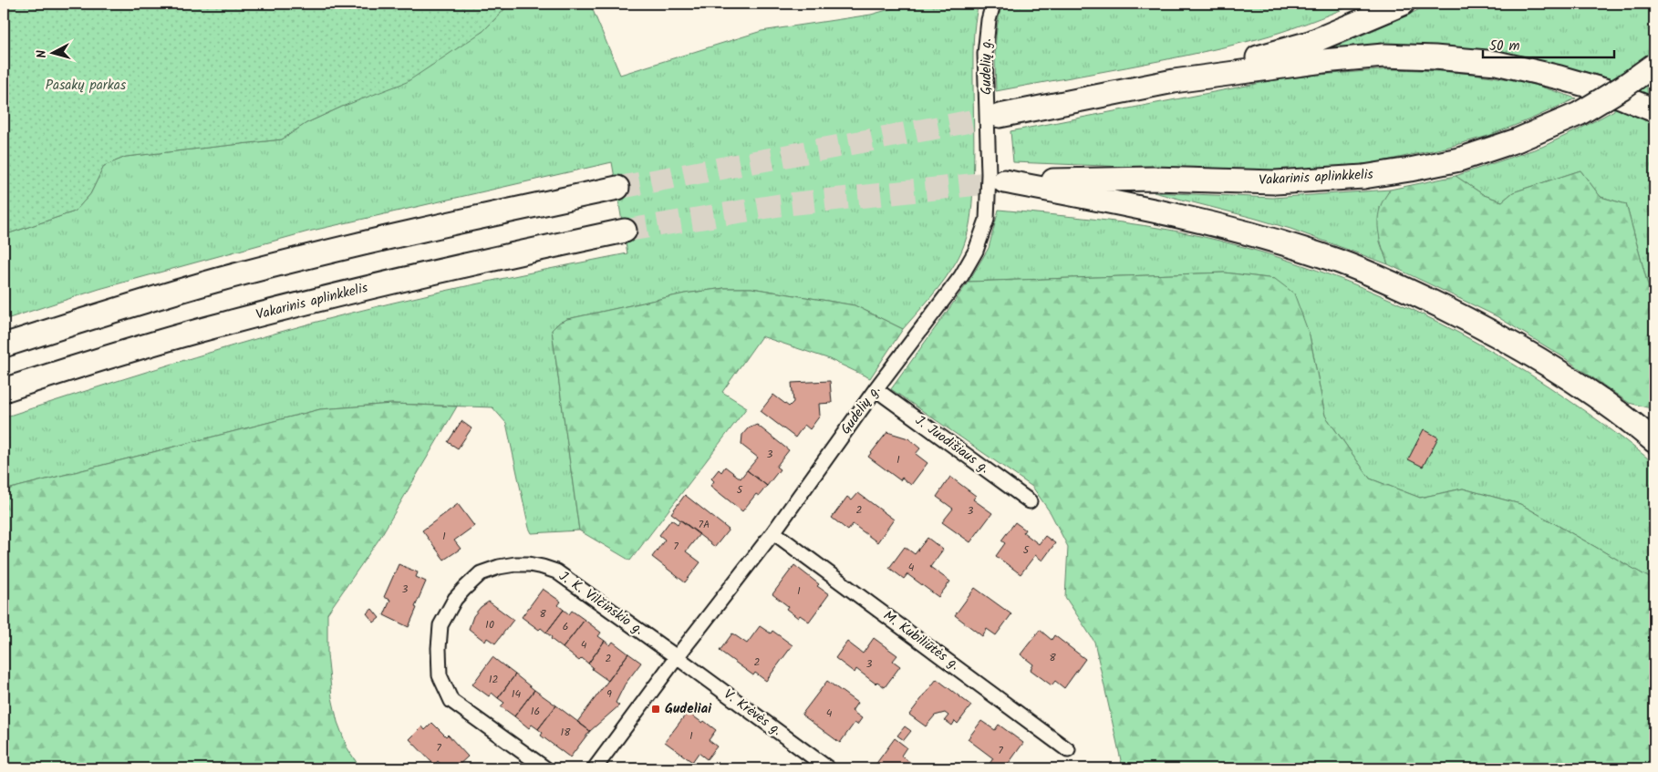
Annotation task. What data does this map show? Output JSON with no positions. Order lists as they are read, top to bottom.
{
  "streets": {
    "highway": ["Vakarinis aplinkkelis"],
    "street": [
      "Gudelių g.",
      "J. Juodišiaus g.",
      "J. K. Vilčinskio g.",
      "M. Kubiliūtės g.",
      "V. Krėvės g."
    ]
  },
  "crossings": [
    ["Gudelių g.", "J. Juodišiaus g."],
    ["Gudelių g.", "J. K. Vilčinskio g."],
    ["Gudelių g.", "M. Kubiliūtės g."],
    ["Gudelių g.", "V. Krėvės g."],
    ["J. K. Vilčinskio g.", "V. Krėvės g."]
  ],
  "parks": ["Pasakų parkas"],
  "places": {
    "transit": ["Gudeliai"]
  },
  "house_numbers": [
    "3",
    "1",
    "5",
    "2",
    "3",
    "7A",
    "1",
    "7",
    "5",
    "4",
    "3",
    "1",
    "8",
    "10",
    "6",
    "4",
    "8",
    "2",
    "2",
    "3",
    "12",
    "14",
    "9",
    "16",
    "4",
    "18",
    "1",
    "7",
    "7"
  ],
  "scale_bar": "50 m",
  "north": "left"
}
